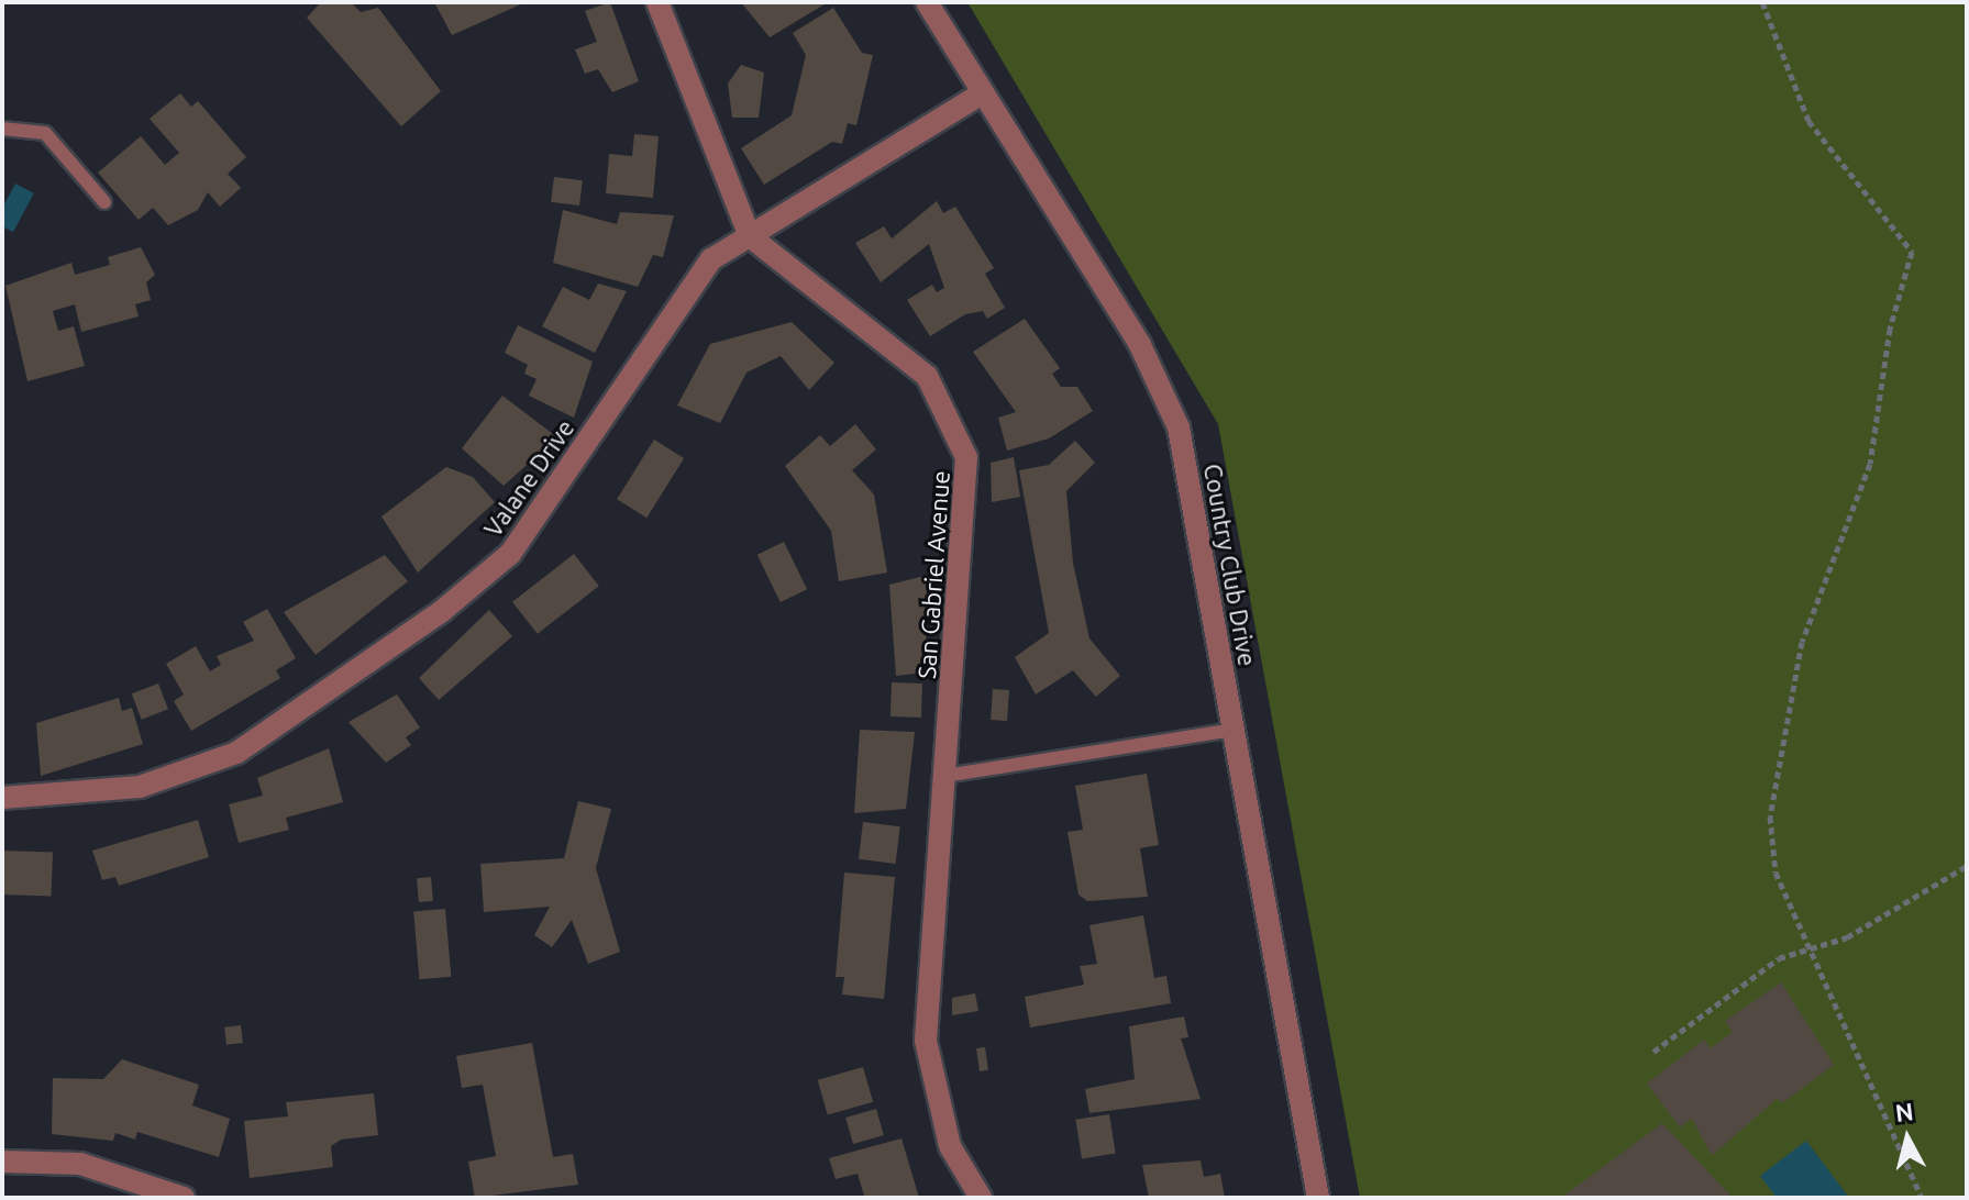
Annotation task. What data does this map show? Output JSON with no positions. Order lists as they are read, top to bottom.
{
  "streets": {
    "street": ["Valane Drive", "Country Club Drive", "San Gabriel Avenue"]
  },
  "crossings": [
    ["Valane Drive", "Country Club Drive"],
    ["Valane Drive", "San Gabriel Avenue"]
  ],
  "north": "top"
}
